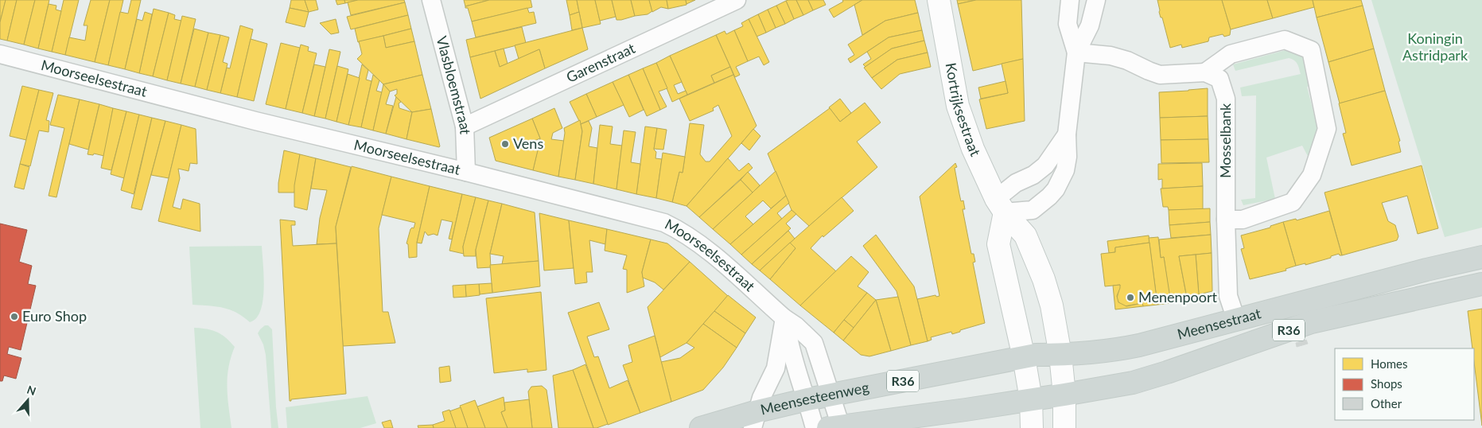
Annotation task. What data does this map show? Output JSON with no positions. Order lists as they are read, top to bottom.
{
  "streets": {
    "main road": ["Meensestraat", "R36", "Meensesteenweg"],
    "street": [
      "Garenstraat",
      "Moorseelsestraat",
      "Vlasbloemstraat",
      "Kortrijksestraat",
      "Mosselbank"
    ]
  },
  "crossings": [
    ["Garenstraat", "Vlasbloemstraat"],
    ["Moorseelsestraat", "Vlasbloemstraat"],
    ["Moorseelsestraat", "R36"],
    ["Moorseelsestraat", "Meensesteenweg"],
    ["Kortrijksestraat", "Meensestraat"],
    ["Mosselbank", "Meensestraat"],
    ["Meensestraat", "R36"],
    ["Meensestraat", "Meensesteenweg"]
  ],
  "parks": ["Koningin Astridpark"],
  "places": ["Vens", "Menenpoort", "Euro Shop"],
  "legend": ["Homes", "Shops", "Other"],
  "north": "top"
}
